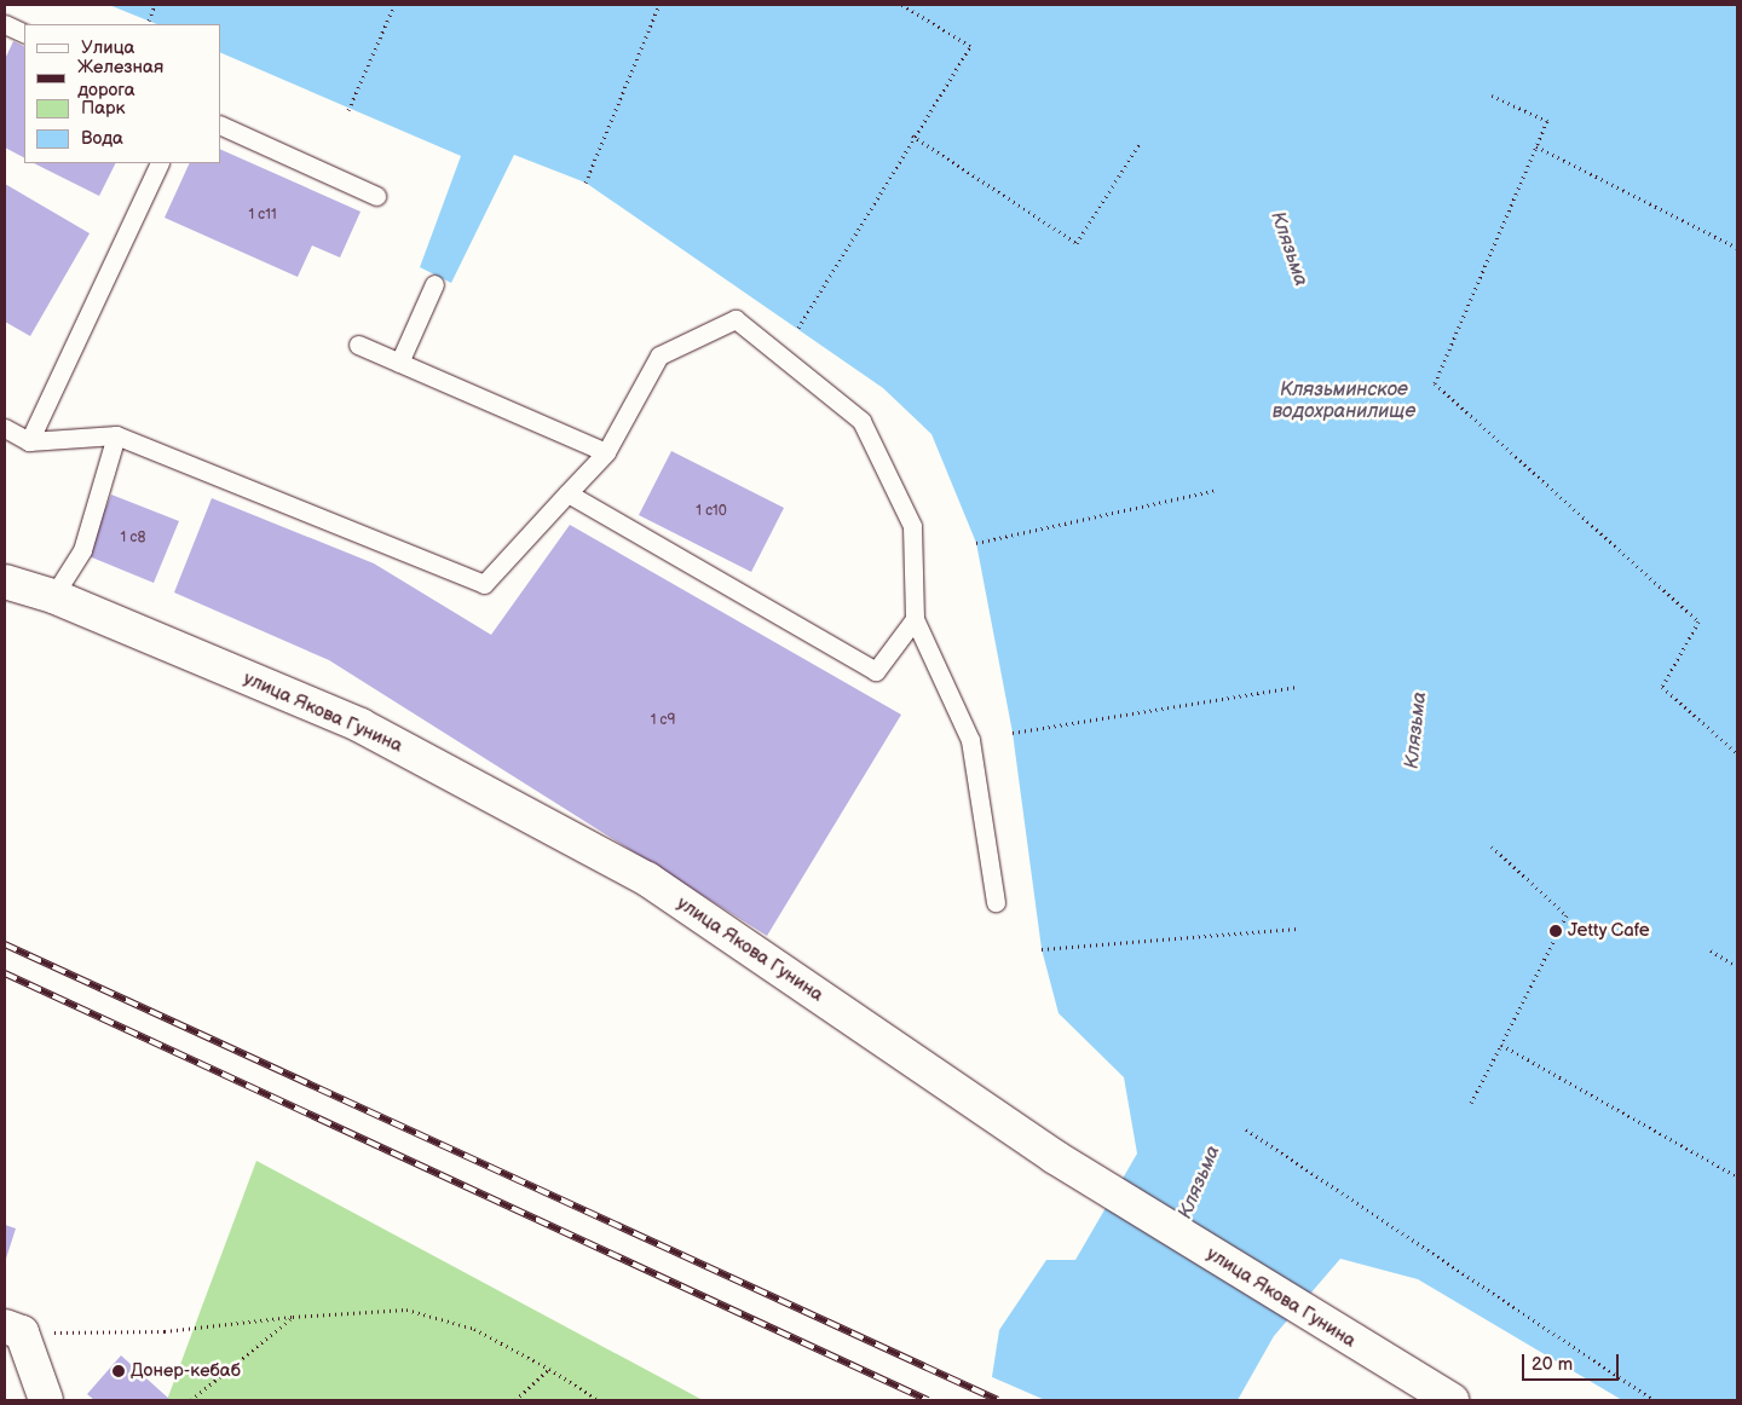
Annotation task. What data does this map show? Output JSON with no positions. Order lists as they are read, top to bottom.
{
  "streets": {
    "street": ["улица Якова Гунина"]
  },
  "water": ["Клязьма", "Клязьминское водохранилище"],
  "places": ["Jetty Cafe", "Донер-кебаб"],
  "house_numbers": [
    "1 с11",
    "1 с10",
    "1 с8",
    "1 с9"
  ],
  "legend": [
    "Улица",
    "Железная дорога",
    "Парк",
    "Вода"
  ],
  "scale_bar": "20 m"
}
